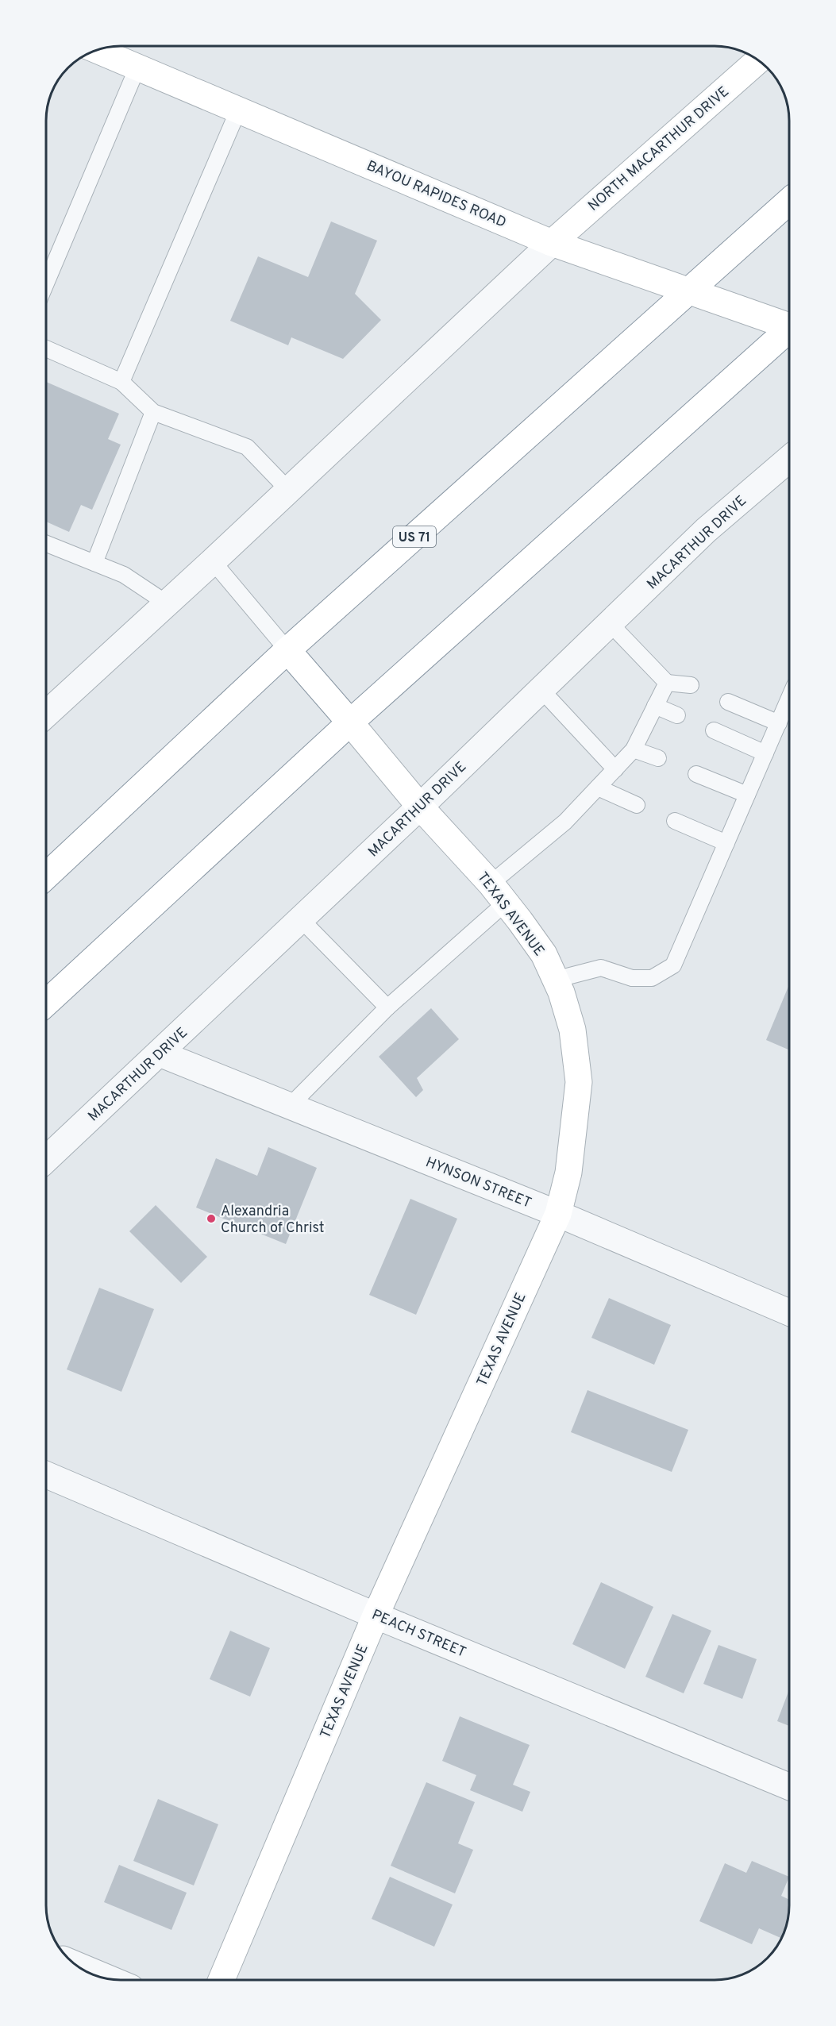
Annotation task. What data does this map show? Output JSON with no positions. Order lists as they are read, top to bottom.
{
  "streets": {
    "main road": [
      "NORTH MACARTHUR DRIVE",
      "BAYOU RAPIDES ROAD",
      "US 71",
      "TEXAS AVENUE"
    ],
    "street": ["MACARTHUR DRIVE", "HYNSON STREET", "PEACH STREET"]
  },
  "crossings": [
    ["NORTH MACARTHUR DRIVE", "BAYOU RAPIDES ROAD"],
    ["BAYOU RAPIDES ROAD", "US 71"],
    ["US 71", "TEXAS AVENUE"],
    ["MACARTHUR DRIVE", "TEXAS AVENUE"],
    ["MACARTHUR DRIVE", "HYNSON STREET"],
    ["TEXAS AVENUE", "HYNSON STREET"],
    ["TEXAS AVENUE", "PEACH STREET"]
  ],
  "places": ["Alexandria Church of Christ"]
}
